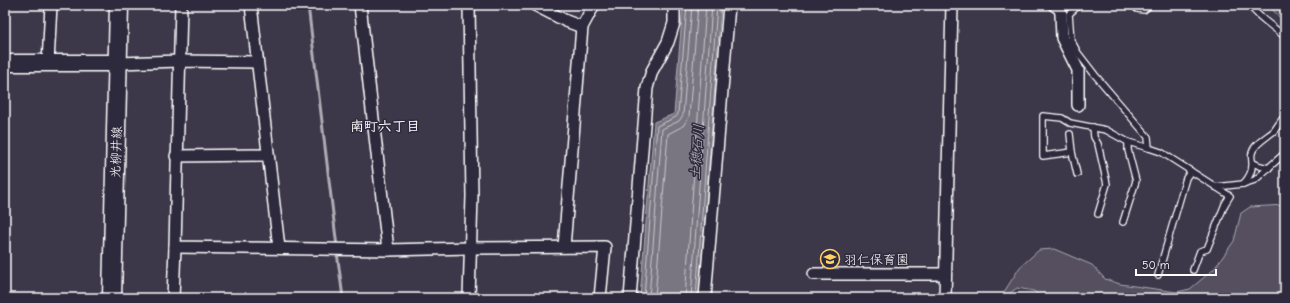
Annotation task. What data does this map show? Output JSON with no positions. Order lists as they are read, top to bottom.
{
  "streets": {
    "main road": ["光柳井線"]
  },
  "districts": ["南町六丁目"],
  "water": ["土穂石川"],
  "places": {
    "school or university": ["羽仁保育園"]
  },
  "scale_bar": "50 m"
}
